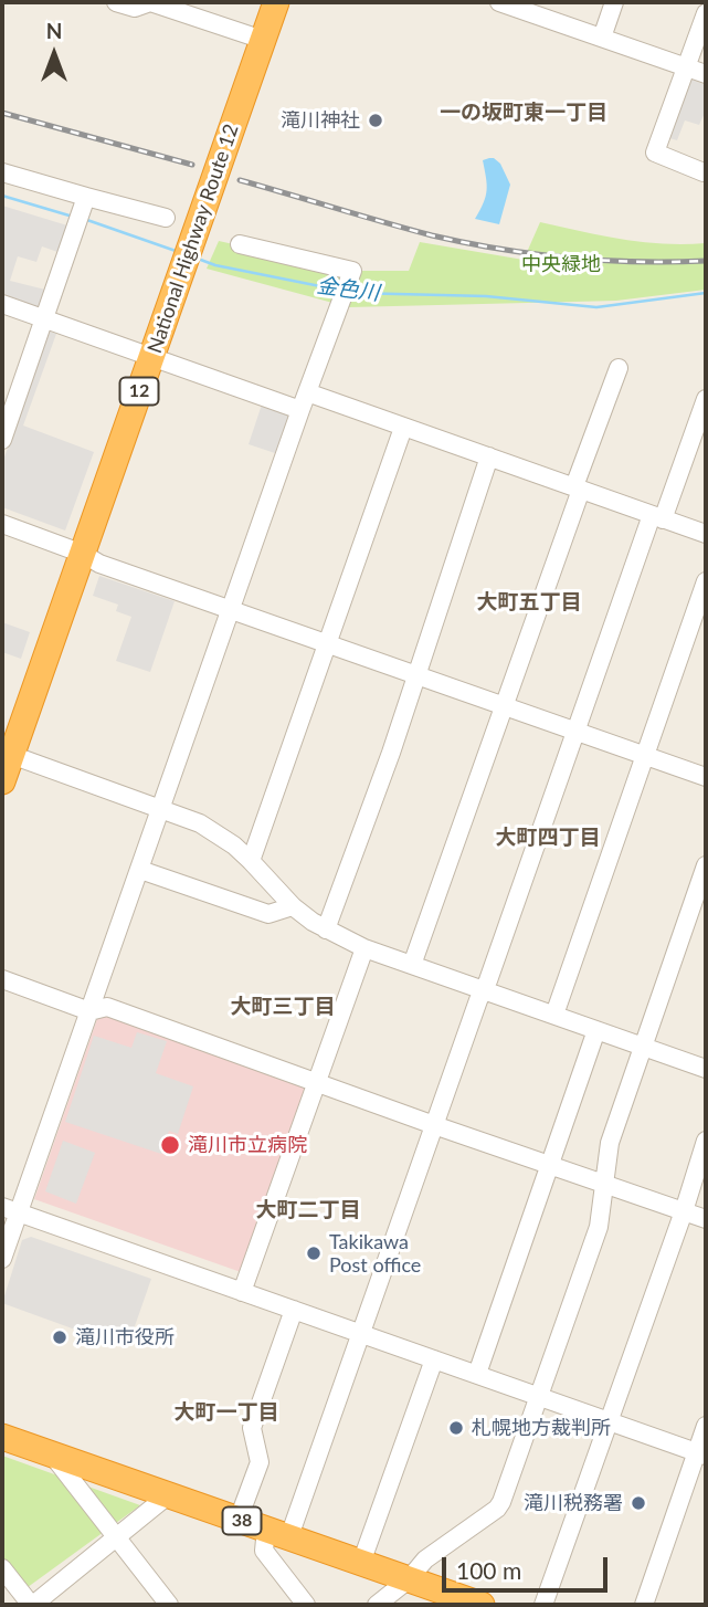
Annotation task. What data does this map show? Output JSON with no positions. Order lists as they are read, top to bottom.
{
  "streets": {
    "highway": ["National Highway Route 12", "12", "38"]
  },
  "districts": [
    "一の坂町東一丁目",
    "大町五丁目",
    "大町四丁目",
    "大町三丁目",
    "大町二丁目",
    "大町一丁目"
  ],
  "water": ["金色川"],
  "parks": ["中央緑地"],
  "places": [
    "滝川神社",
    "滝川市立病院",
    "Takikawa Post office",
    "滝川市役所",
    "札幌地方裁判所",
    "滝川税務署"
  ],
  "scale_bar": "100 m",
  "north": "top"
}
